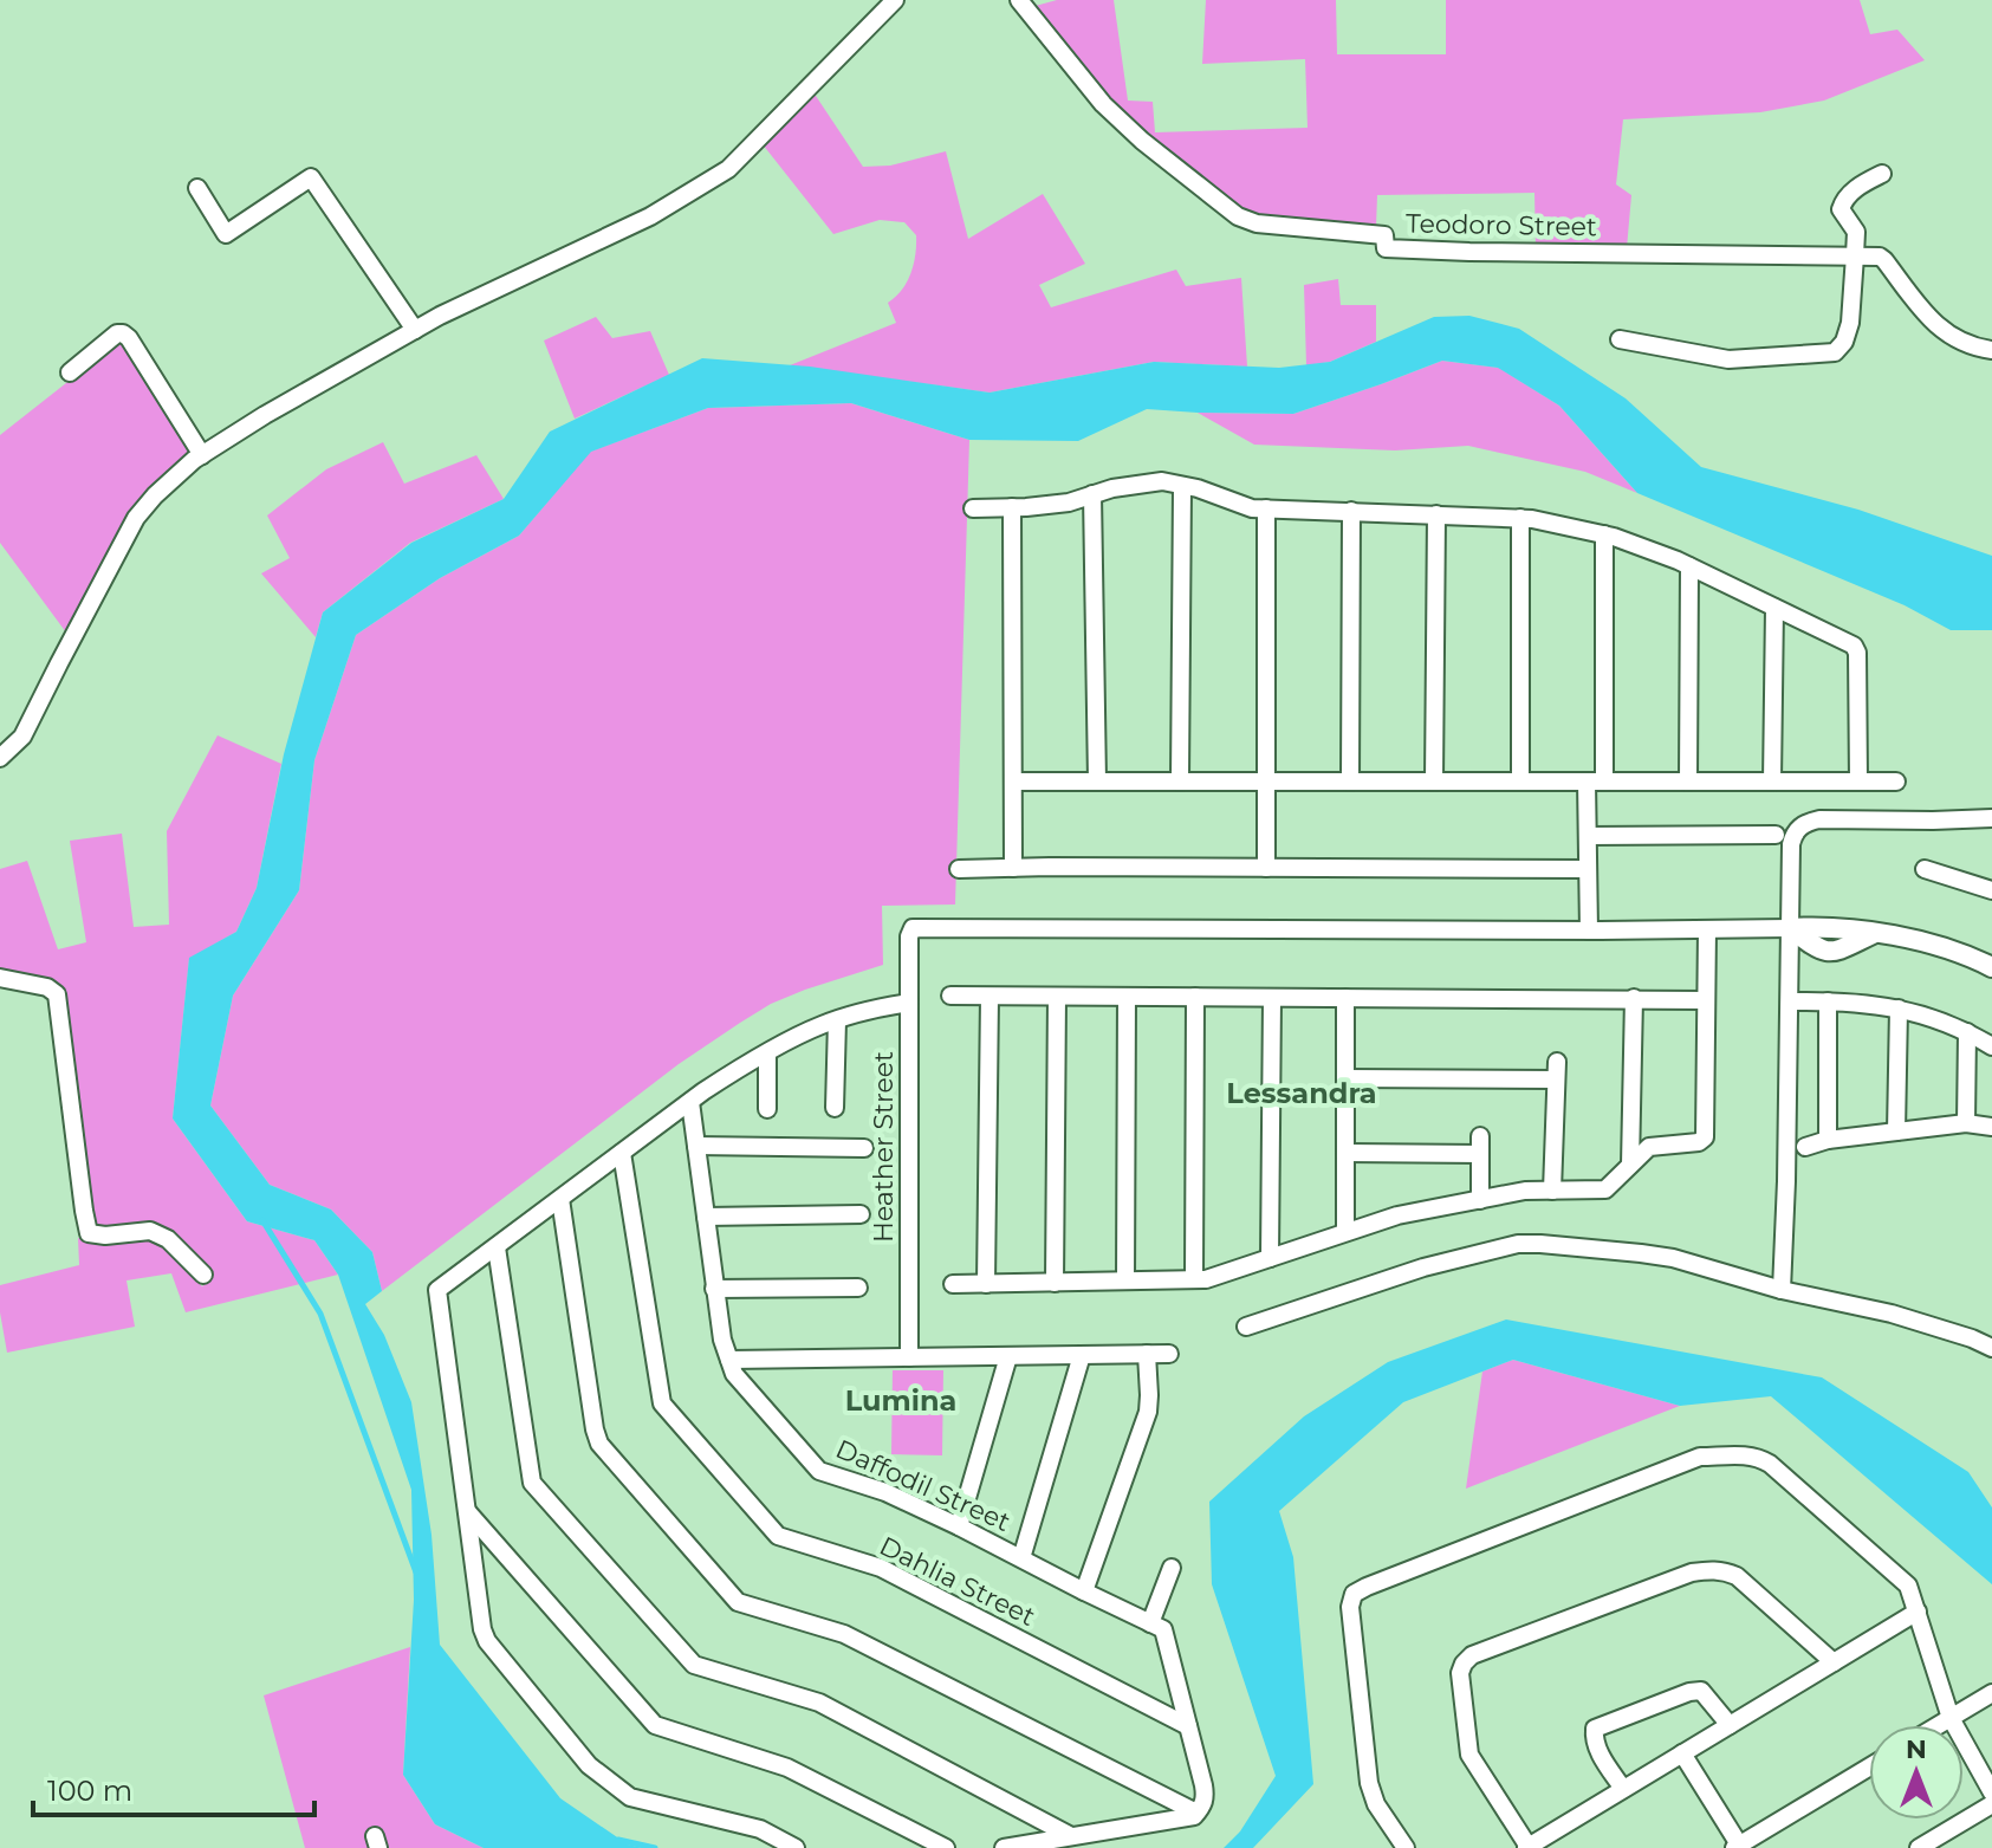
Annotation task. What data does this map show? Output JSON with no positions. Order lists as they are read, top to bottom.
{
  "streets": {
    "street": [
      "Teodoro Street",
      "Heather Street",
      "Daffodil Street",
      "Dahlia Street"
    ]
  },
  "districts": ["Lessandra", "Lumina"],
  "scale_bar": "100 m",
  "north": "top"
}
